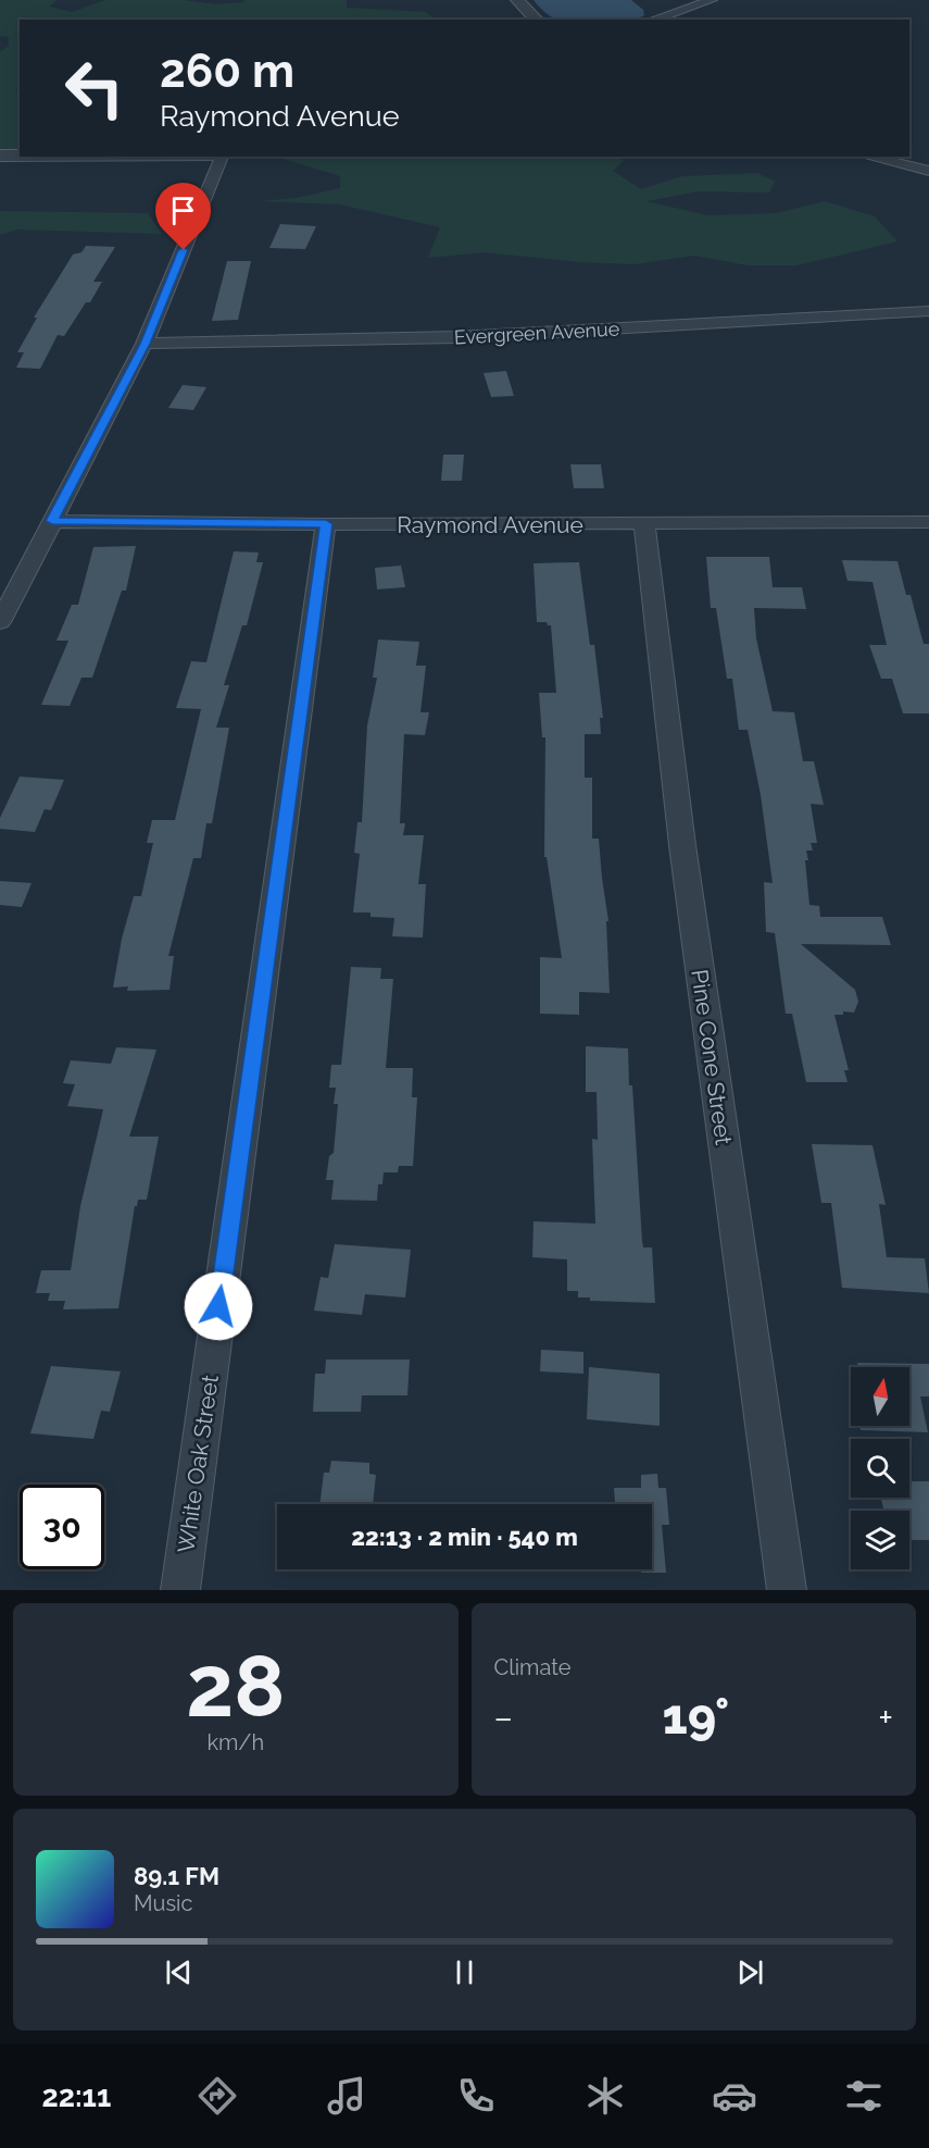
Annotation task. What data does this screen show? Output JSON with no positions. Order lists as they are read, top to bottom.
{
  "streets": {
    "street": [
      "Evergreen Avenue",
      "Raymond Avenue",
      "Pine Cone Street",
      "White Oak Street"
    ]
  },
  "crossings": [
    ["Raymond Avenue", "Pine Cone Street"],
    ["Raymond Avenue", "White Oak Street"]
  ],
  "north": "top",
  "page": {
    "turn": ["260 m", "Raymond Avenue"],
    "limit": "30",
    "trip": "22:13 · 2 min · 540 m",
    "tile": [
      ["28", "km/h"],
      "Climate"
    ],
    "heat": ["−", "19°", "+"],
    "song": ["89.1 FM", "Music"],
    "tabs": "22:11"
  }
}
